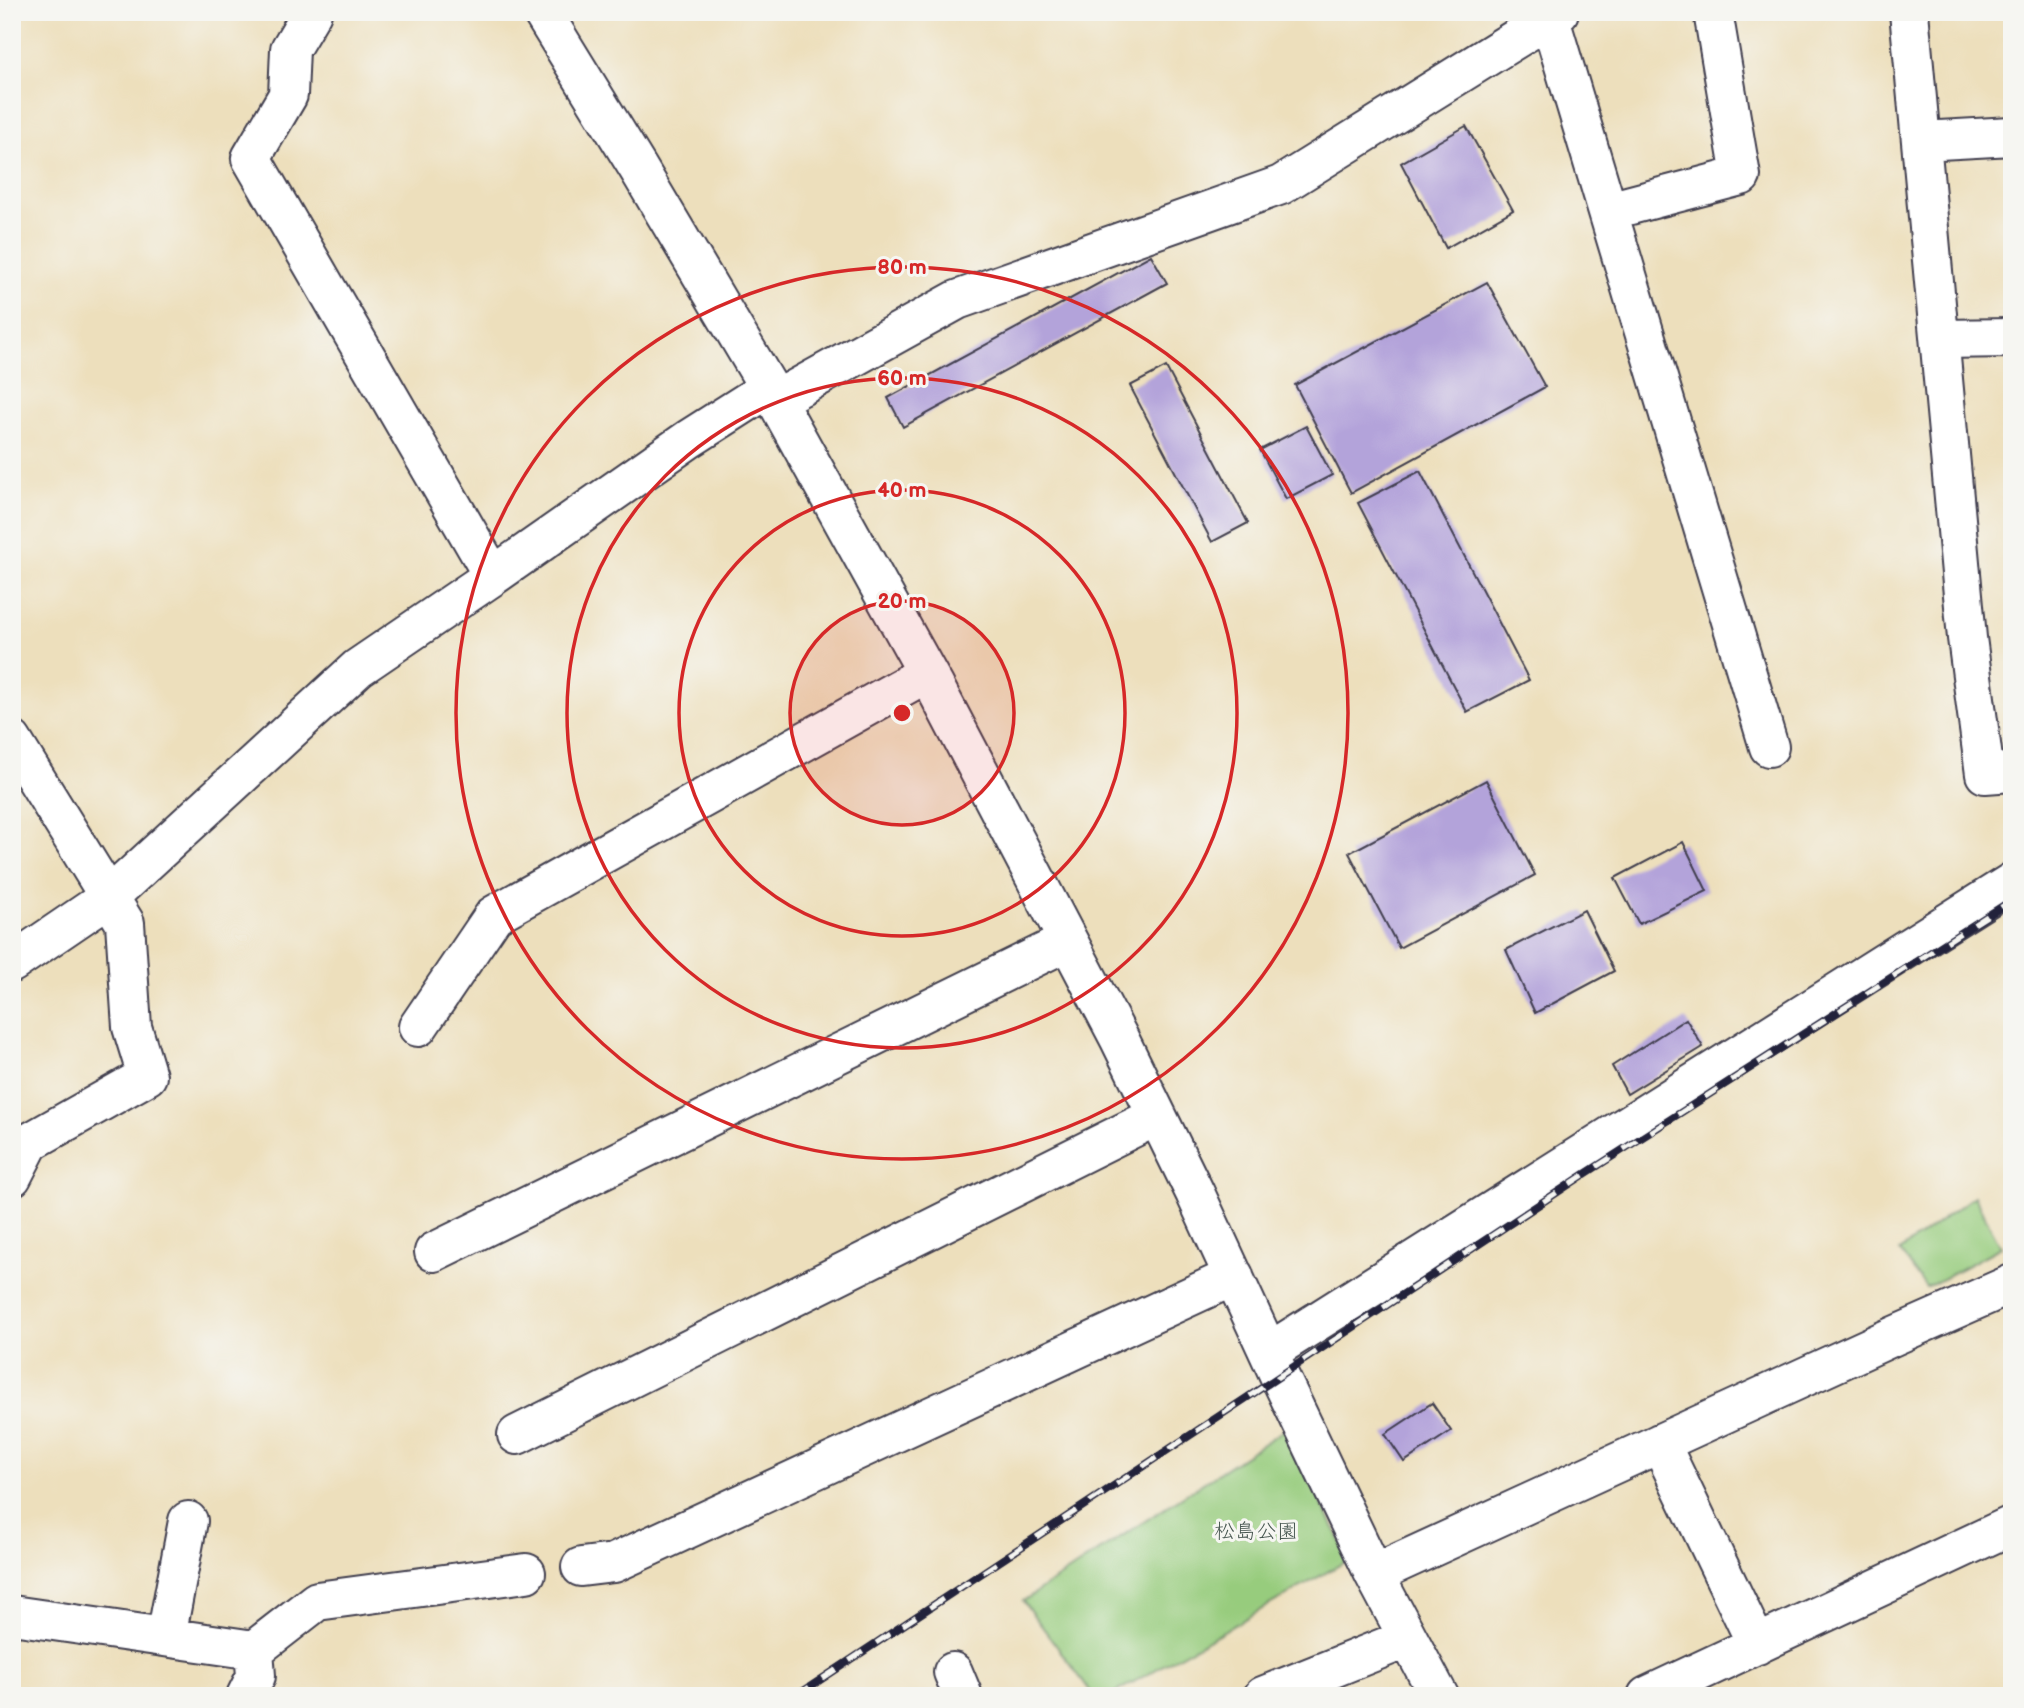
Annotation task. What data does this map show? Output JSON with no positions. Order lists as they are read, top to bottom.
{
  "parks": ["松島公園"],
  "rings": [
    "80 m",
    "60 m",
    "40 m",
    "20 m"
  ]
}
